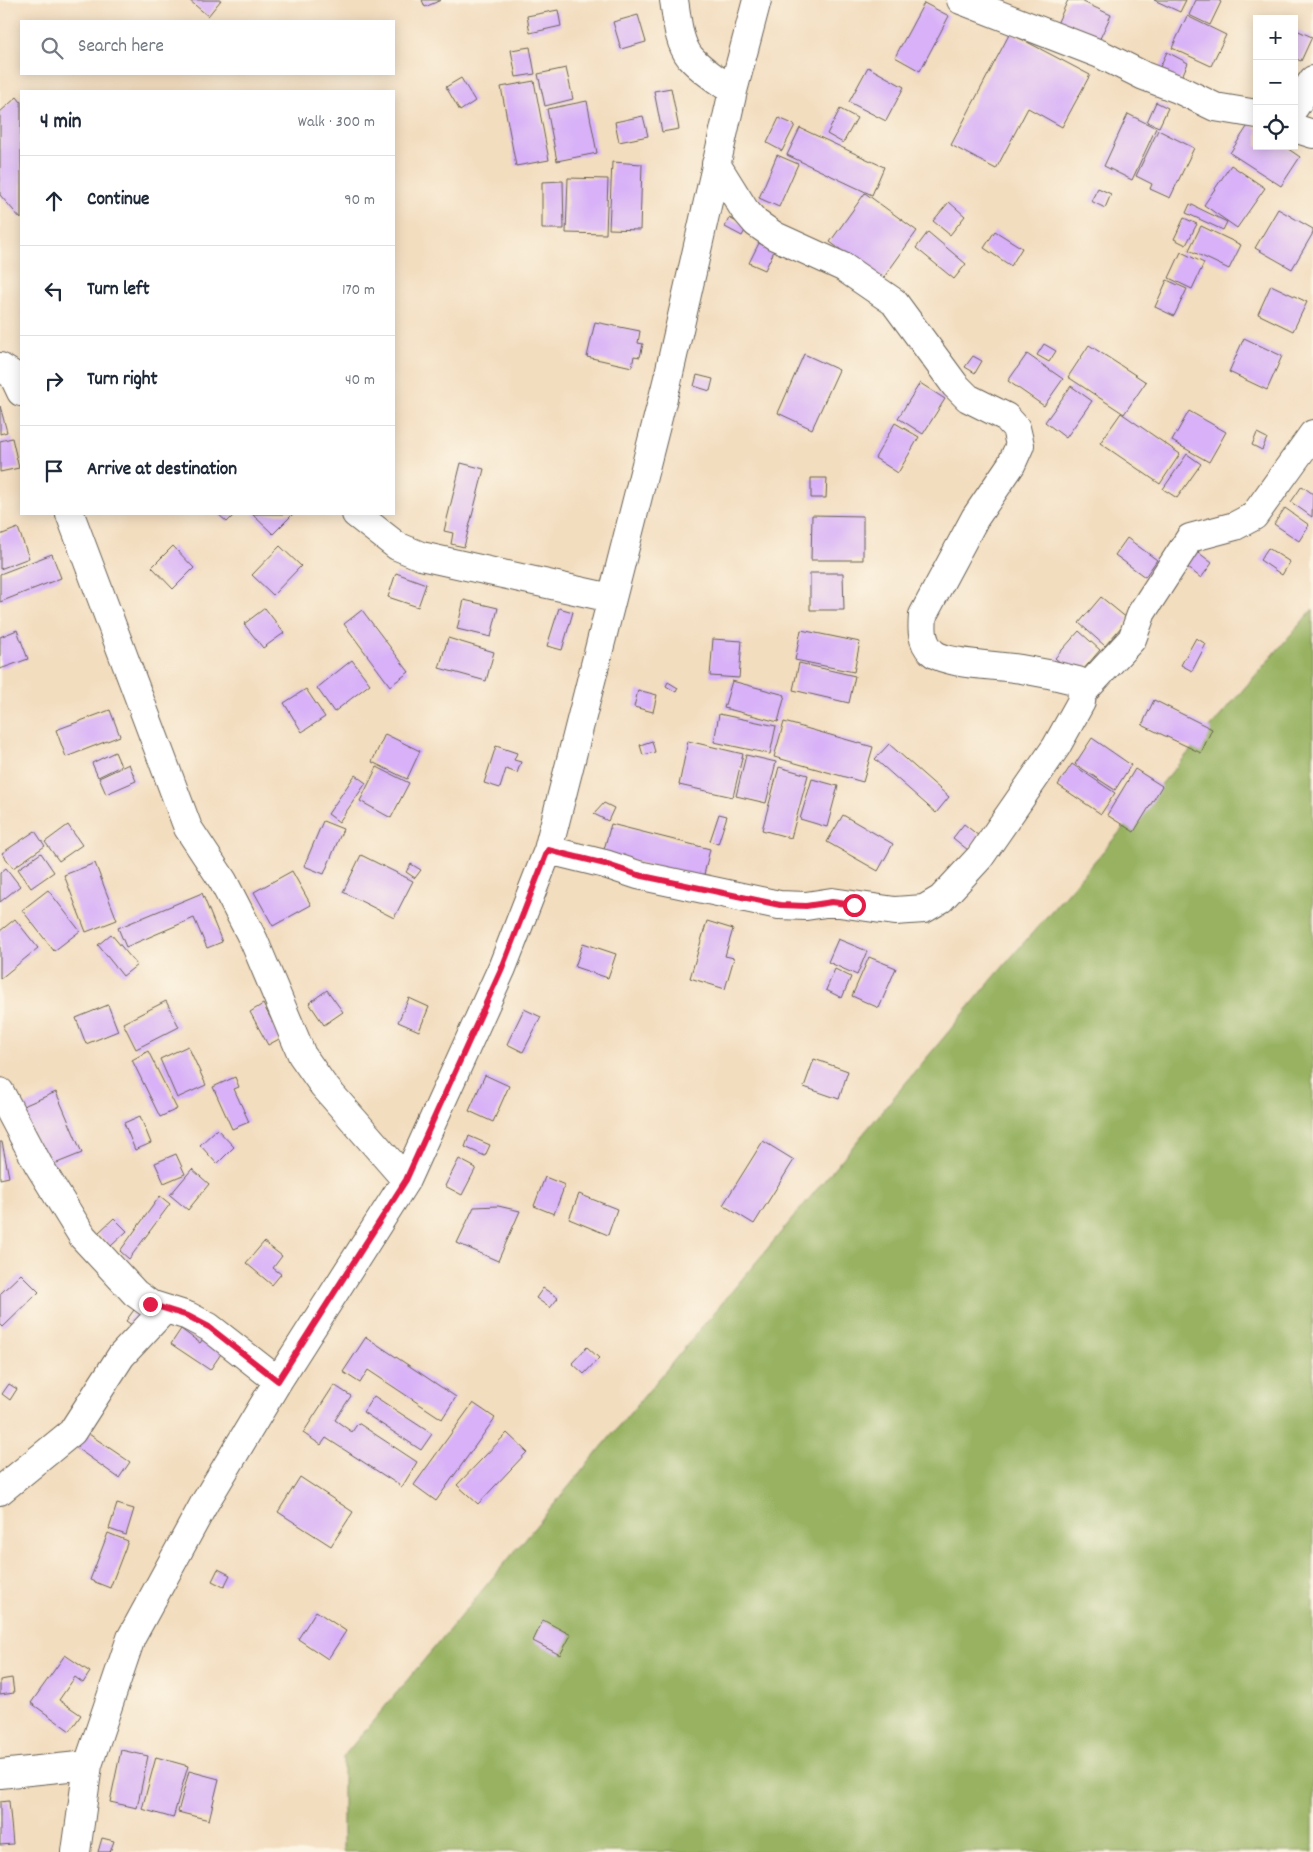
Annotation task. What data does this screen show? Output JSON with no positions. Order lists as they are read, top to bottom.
{
  "page": {
    "map_buttons": ["+", "−"],
    "search": "Search here",
    "heading": ["4 min", "Walk · 300 m"],
    "list": [
      ["Continue", "90 m"],
      ["Turn left", "170 m"],
      ["Turn right", "40 m"],
      "Arrive at destination"
    ]
  }
}
